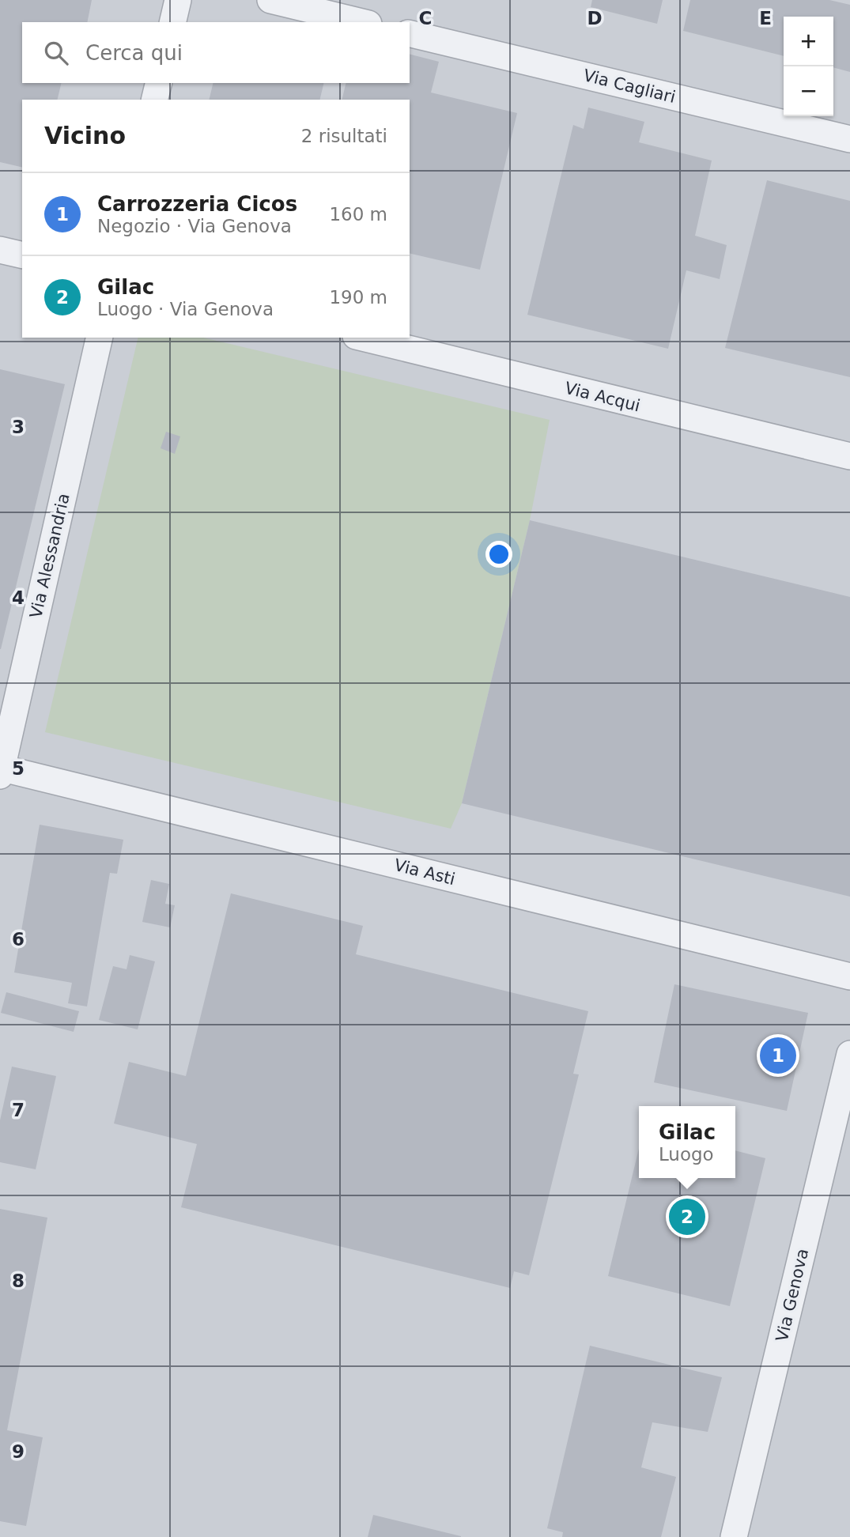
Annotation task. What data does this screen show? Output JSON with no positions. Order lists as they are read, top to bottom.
{
  "streets": {
    "street": [
      "Via Cagliari",
      "Via Acqui",
      "Via Alessandria",
      "Via Asti",
      "Via Genova"
    ]
  },
  "crossings": [
    ["Via Alessandria", "Via Asti"]
  ],
  "page": {
    "map_buttons": ["+", "−"],
    "search": "Cerca qui",
    "heading": ["Vicino", "2 risultati"],
    "list": [
      {
        "mark": "1",
        "name": "Carrozzeria Cicos",
        "note": "Negozio · Via Genova",
        "value": "160 m"
      },
      {
        "mark": "2",
        "name": "Gilac",
        "note": "Luogo · Via Genova",
        "value": "190 m"
      }
    ],
    "pins": ["1", "2"],
    "popup": ["Gilac", "Luogo"]
  },
  "grid": {
    "columns": ["C", "D", "E"],
    "rows": [
      "3",
      "4",
      "5",
      "6",
      "7",
      "8",
      "9"
    ]
  }
}
